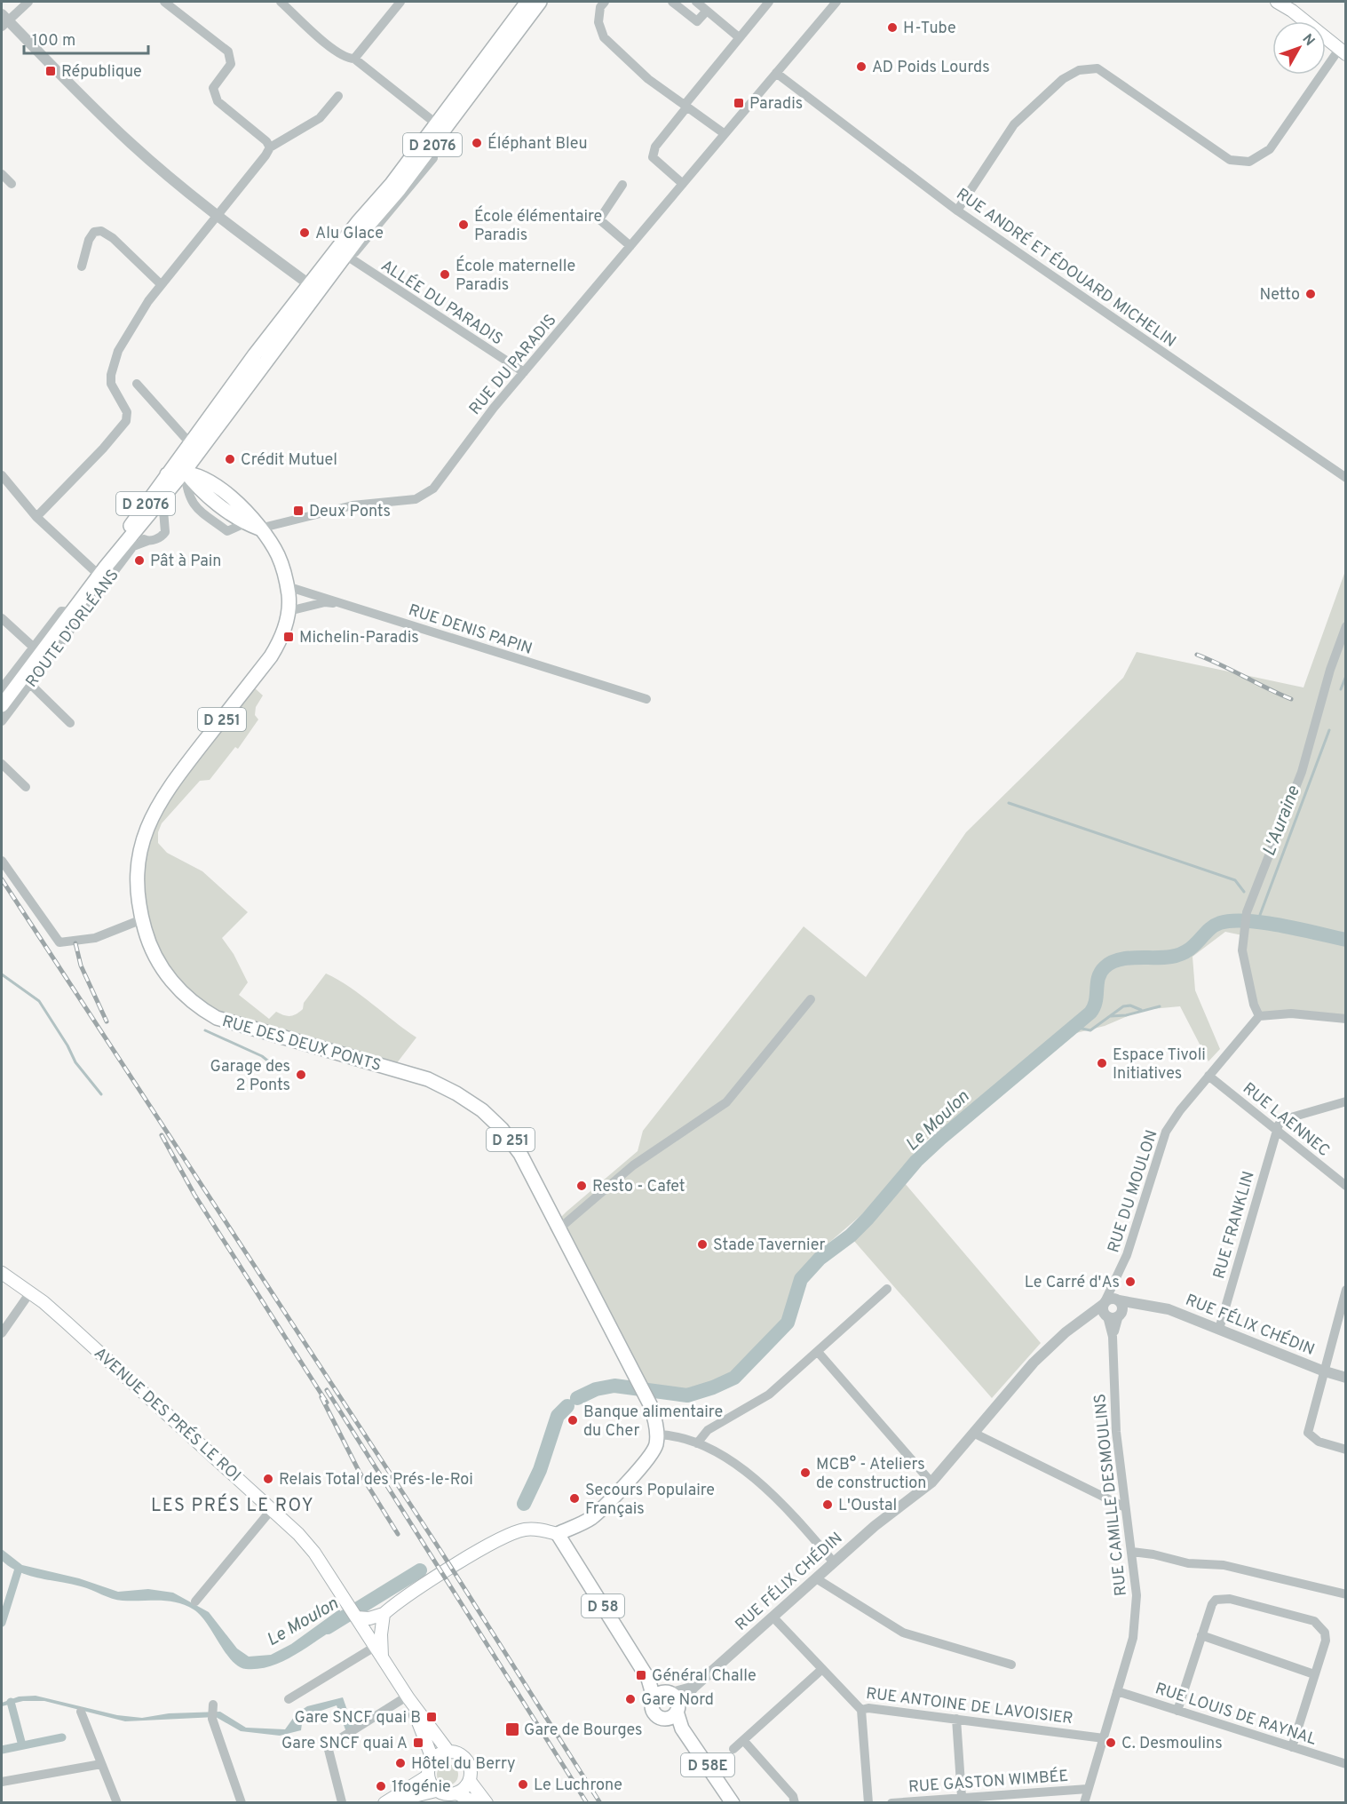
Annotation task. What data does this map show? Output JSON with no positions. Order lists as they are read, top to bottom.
{
  "streets": {
    "main road": [
      "D 2076",
      "ROUTE D'ORLÉANS",
      "D 251",
      "RUE DES DEUX PONTS",
      "AVENUE DES PRÉS LE ROI",
      "D 58",
      "D 58E"
    ],
    "street": [
      "RUE ANDRÉ ET ÉDOUARD MICHELIN",
      "ALLÉE DU PARADIS",
      "RUE DU PARADIS",
      "RUE DENIS PAPIN",
      "RUE LAENNEC",
      "RUE DU MOULON",
      "RUE FRANKLIN",
      "RUE FÉLIX CHÉDIN",
      "RUE CAMILLE DESMOULINS",
      "RUE ANTOINE DE LAVOISIER",
      "RUE LOUIS DE RAYNAL",
      "RUE GASTON WIMBÉE"
    ]
  },
  "crossings": [
    ["D 2076", "ROUTE D'ORLÉANS"],
    ["D 2076", "RUE DES DEUX PONTS"],
    ["RUE ANDRÉ ET ÉDOUARD MICHELIN", "RUE DU PARADIS"],
    ["ALLÉE DU PARADIS", "RUE DU PARADIS"],
    ["ALLÉE DU PARADIS", "ROUTE D'ORLÉANS"],
    ["RUE DU PARADIS", "RUE DES DEUX PONTS"],
    ["ROUTE D'ORLÉANS", "RUE DES DEUX PONTS"],
    ["RUE DENIS PAPIN", "RUE DES DEUX PONTS"],
    ["RUE LAENNEC", "RUE DU MOULON"],
    ["RUE LAENNEC", "RUE FRANKLIN"],
    ["RUE DU MOULON", "RUE FÉLIX CHÉDIN"],
    ["RUE DU MOULON", "RUE CAMILLE DESMOULINS"],
    ["RUE FRANKLIN", "RUE FÉLIX CHÉDIN"],
    ["RUE FÉLIX CHÉDIN", "RUE CAMILLE DESMOULINS"],
    ["RUE FÉLIX CHÉDIN", "D 58"],
    ["RUE FÉLIX CHÉDIN", "RUE ANTOINE DE LAVOISIER"],
    ["RUE FÉLIX CHÉDIN", "D 58E"],
    ["RUE CAMILLE DESMOULINS", "RUE ANTOINE DE LAVOISIER"],
    ["RUE CAMILLE DESMOULINS", "RUE LOUIS DE RAYNAL"],
    ["RUE CAMILLE DESMOULINS", "RUE GASTON WIMBÉE"],
    ["D 58", "D 58E"]
  ],
  "districts": ["LES PRÉS LE ROY"],
  "water": ["L'Auraine", "Le Moulon"],
  "places": {
    "other": [
      "H-Tube",
      "AD Poids Lourds",
      "Éléphant Bleu",
      "École élémentaire Paradis",
      "Alu Glace",
      "École maternelle Paradis",
      "Netto",
      "Crédit Mutuel",
      "Pât à Pain",
      "Espace Tivoli Initiatives",
      "Garage des 2 Ponts",
      "Resto - Cafet",
      "Stade Tavernier",
      "Le Carré d'As",
      "Banque alimentaire du Cher",
      "MCB° - Ateliers de construction",
      "Relais Total des Prés-le-Roi",
      "Secours Populaire Français",
      "L'Oustal",
      "Gare Nord",
      "C. Desmoulins",
      "Hôtel du Berry",
      "Le Luchrone",
      "1fogénie"
    ],
    "transit": [
      "République",
      "Paradis",
      "Deux Ponts",
      "Michelin-Paradis",
      "Général Challe",
      "Gare SNCF quai B",
      "Gare de Bourges",
      "Gare SNCF quai A"
    ]
  },
  "scale_bar": "100 m",
  "north": "top right"
}
